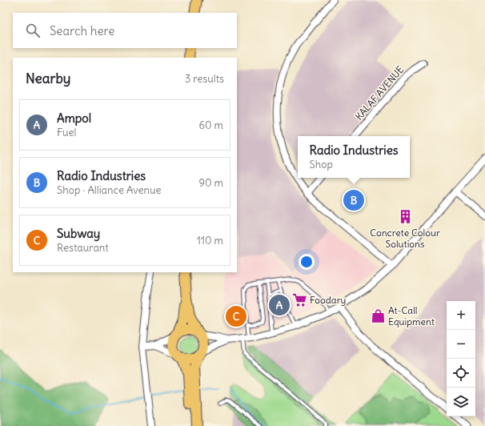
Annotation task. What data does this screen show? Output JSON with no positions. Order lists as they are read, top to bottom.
{
  "streets": {
    "street": ["KALAF AVENUE"]
  },
  "places": {
    "building": ["Concrete Colour Solutions"],
    "supermarket": ["Foodary"],
    "shop": ["At-Call Equipment"]
  },
  "page": {
    "search": "Search here",
    "heading": ["Nearby", "3 results"],
    "list": [
      {
        "mark": "A",
        "name": "Ampol",
        "note": "Fuel",
        "value": "60 m"
      },
      {
        "mark": "B",
        "name": "Radio Industries",
        "note": "Shop · Alliance Avenue",
        "value": "90 m"
      },
      {
        "mark": "C",
        "name": "Subway",
        "note": "Restaurant",
        "value": "110 m"
      }
    ],
    "popup": ["Radio Industries", "Shop"],
    "pins": ["B", "A", "C"],
    "map_buttons": ["+", "−"]
  }
}
